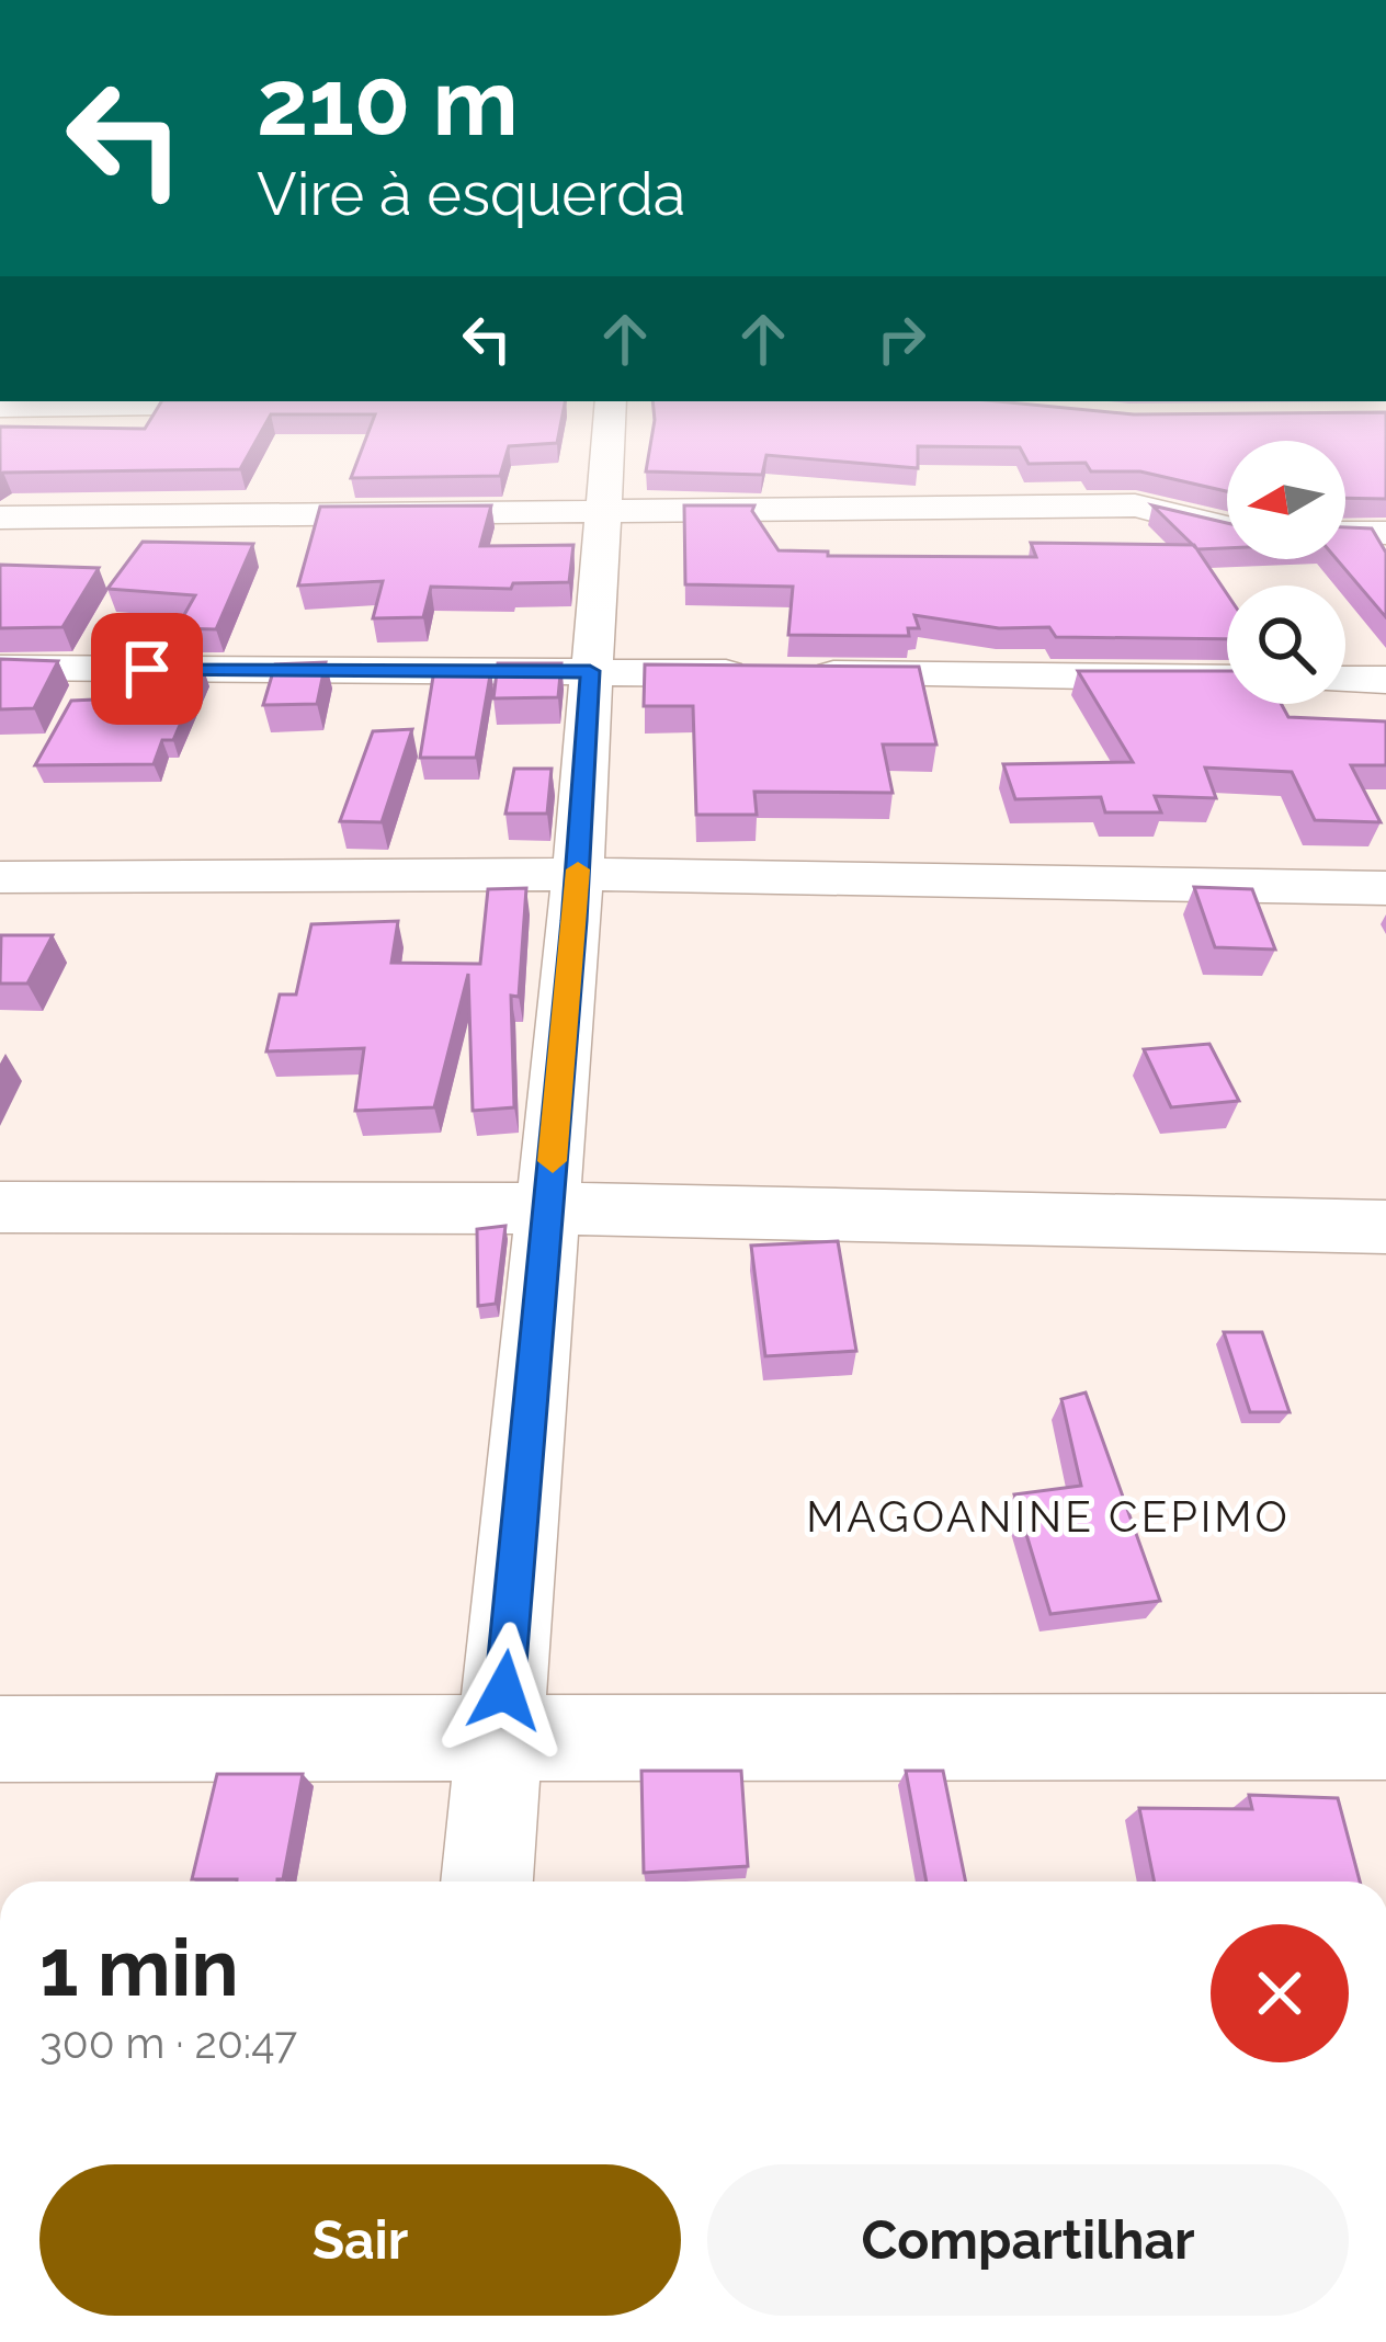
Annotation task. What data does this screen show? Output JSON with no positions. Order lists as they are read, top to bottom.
{
  "districts": ["MAGOANINE CEPIMO"],
  "north": "left",
  "page": {
    "turn": ["210 m", "Vire à esquerda"],
    "heading": ["1 min", "300 m · 20:47"],
    "buttons": ["Sair", "Compartilhar"]
  }
}
